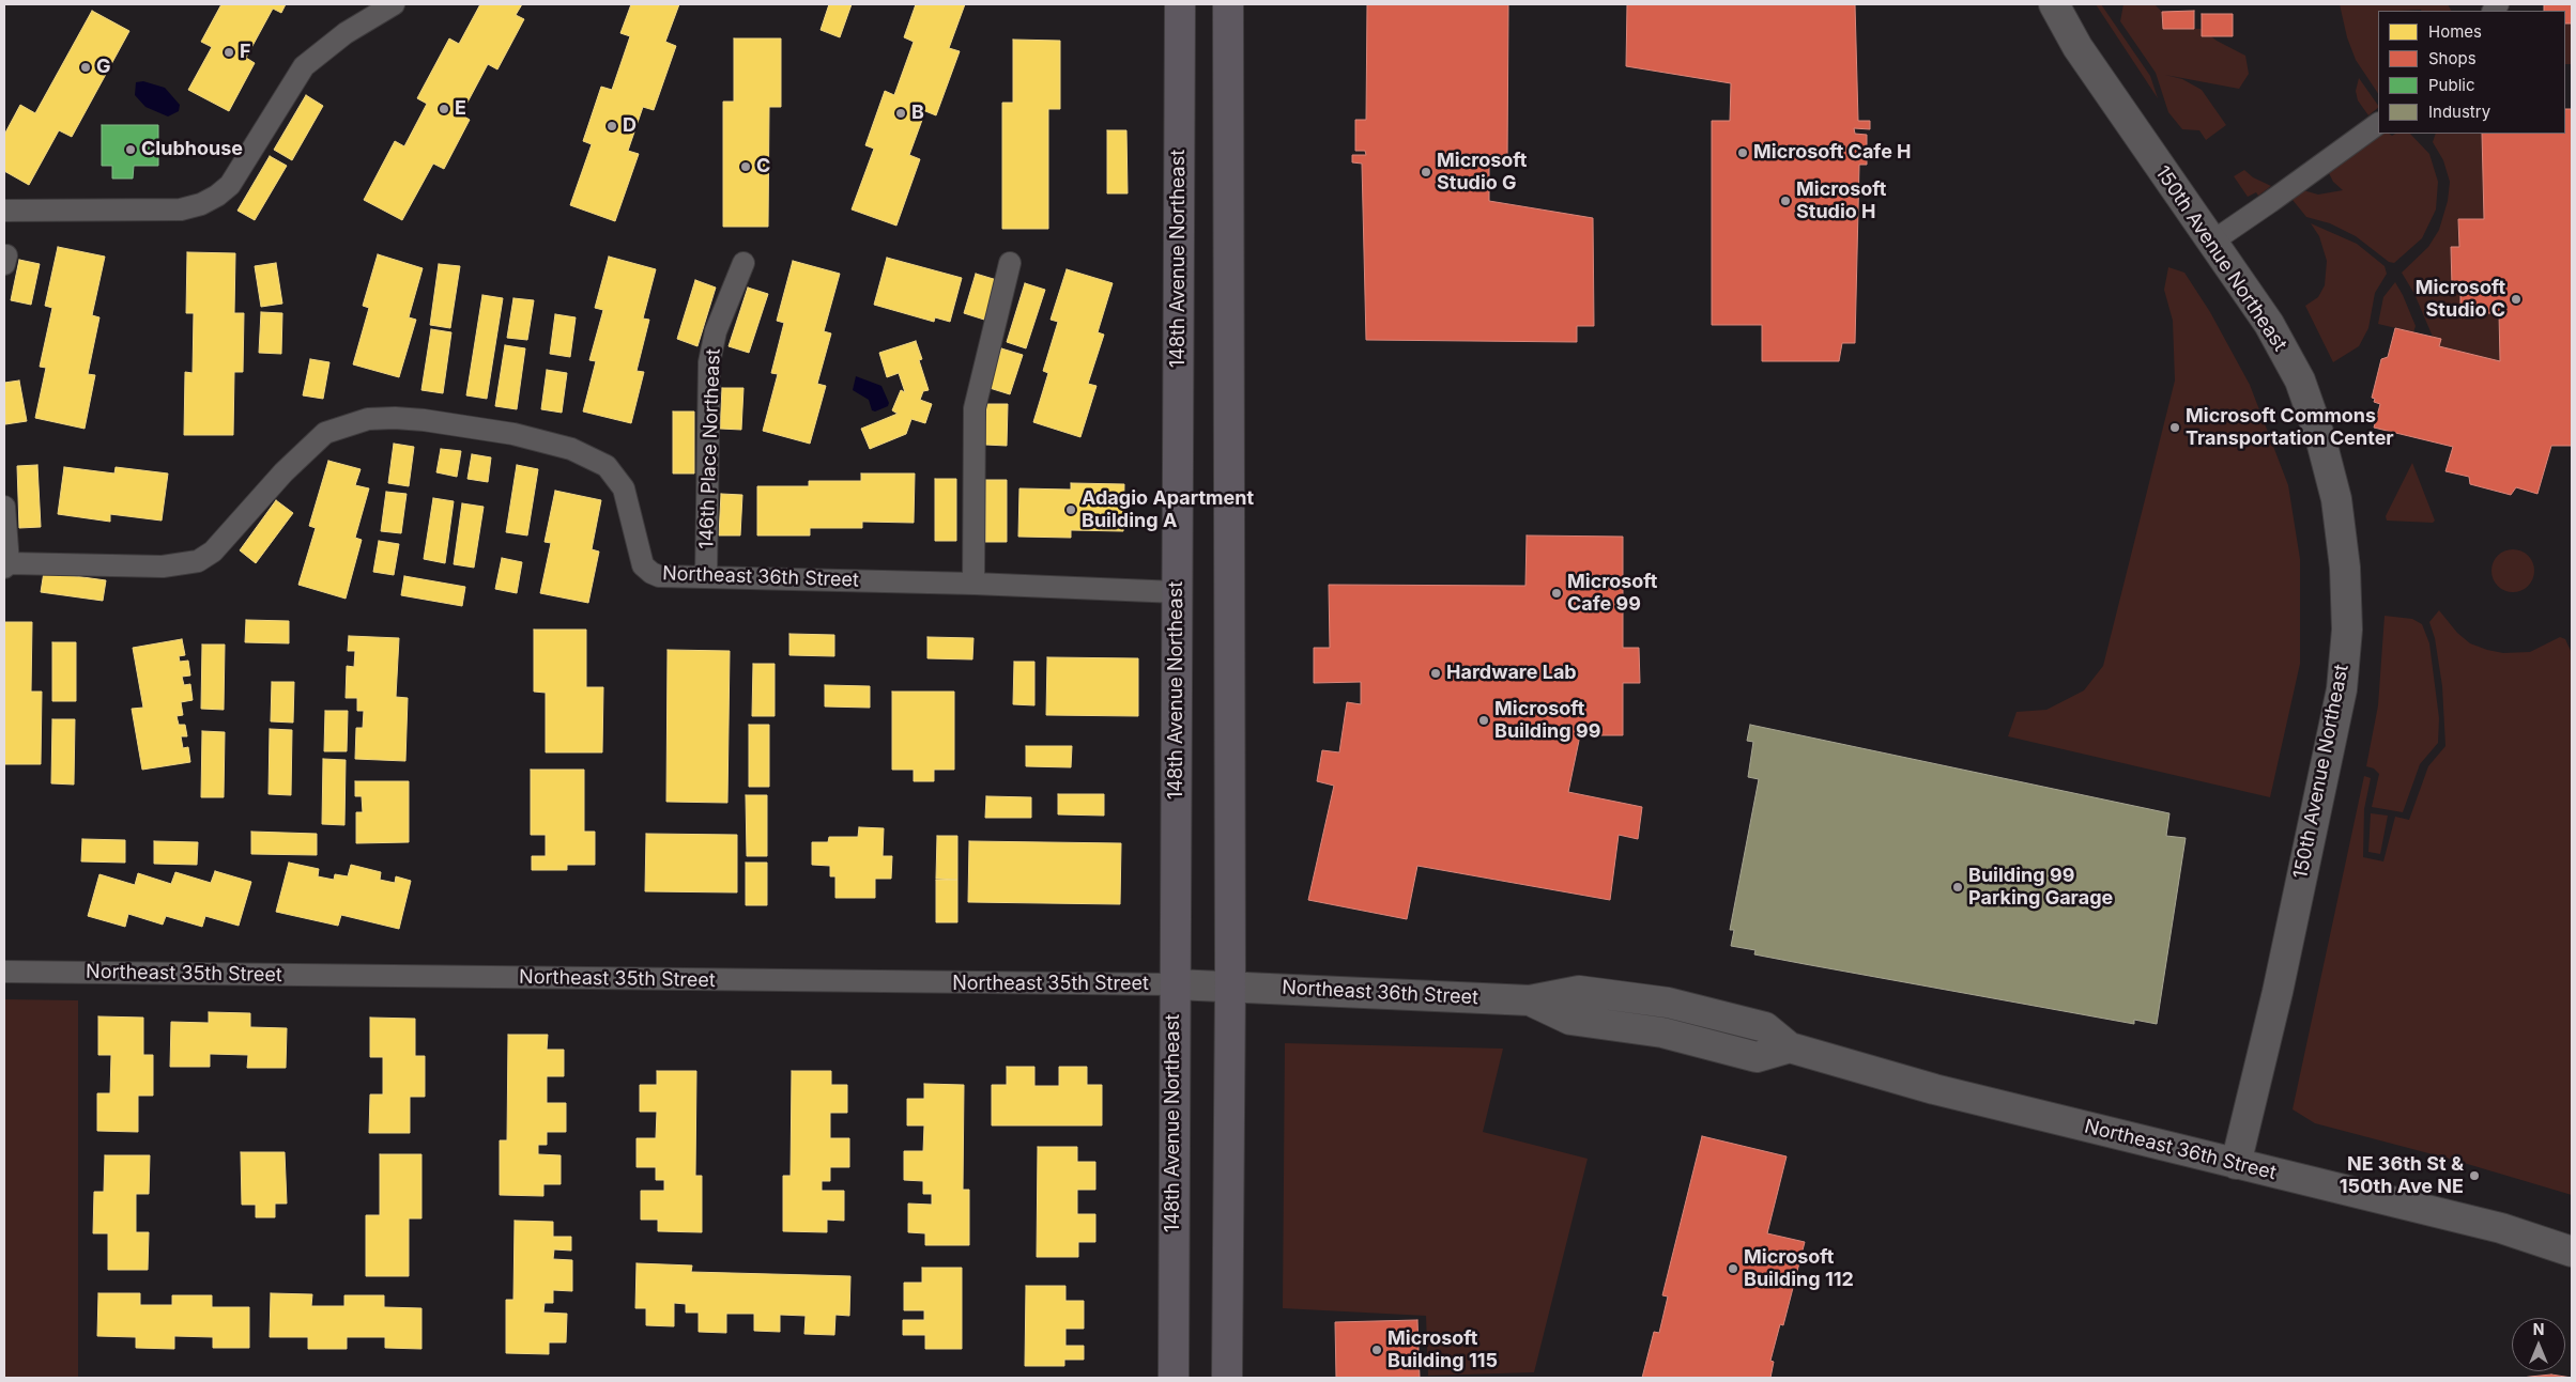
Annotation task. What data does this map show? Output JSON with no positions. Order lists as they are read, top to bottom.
{
  "streets": {
    "main road": ["148th Avenue Northeast"],
    "street": [
      "150th Avenue Northeast",
      "146th Place Northeast",
      "Northeast 36th Street",
      "Northeast 35th Street"
    ]
  },
  "crossings": [
    ["148th Avenue Northeast", "Northeast 36th Street"],
    ["148th Avenue Northeast", "Northeast 35th Street"],
    ["150th Avenue Northeast", "Northeast 36th Street"],
    ["146th Place Northeast", "Northeast 36th Street"],
    ["Northeast 36th Street", "Northeast 35th Street"]
  ],
  "places": [
    "F",
    "G",
    "E",
    "B",
    "D",
    "Clubhouse",
    "Microsoft Cafe H",
    "C",
    "Microsoft Studio G",
    "Microsoft Studio H",
    "Microsoft Studio C",
    "Microsoft Commons Transportation Center",
    "Adagio Apartment Building A",
    "Microsoft Cafe 99",
    "Hardware Lab",
    "Microsoft Building 99",
    "Building 99 Parking Garage",
    "NE 36th St & 150th Ave NE",
    "Microsoft Building 112",
    "Microsoft Building 115"
  ],
  "legend": [
    "Homes",
    "Shops",
    "Public",
    "Industry"
  ],
  "north": "top"
}
